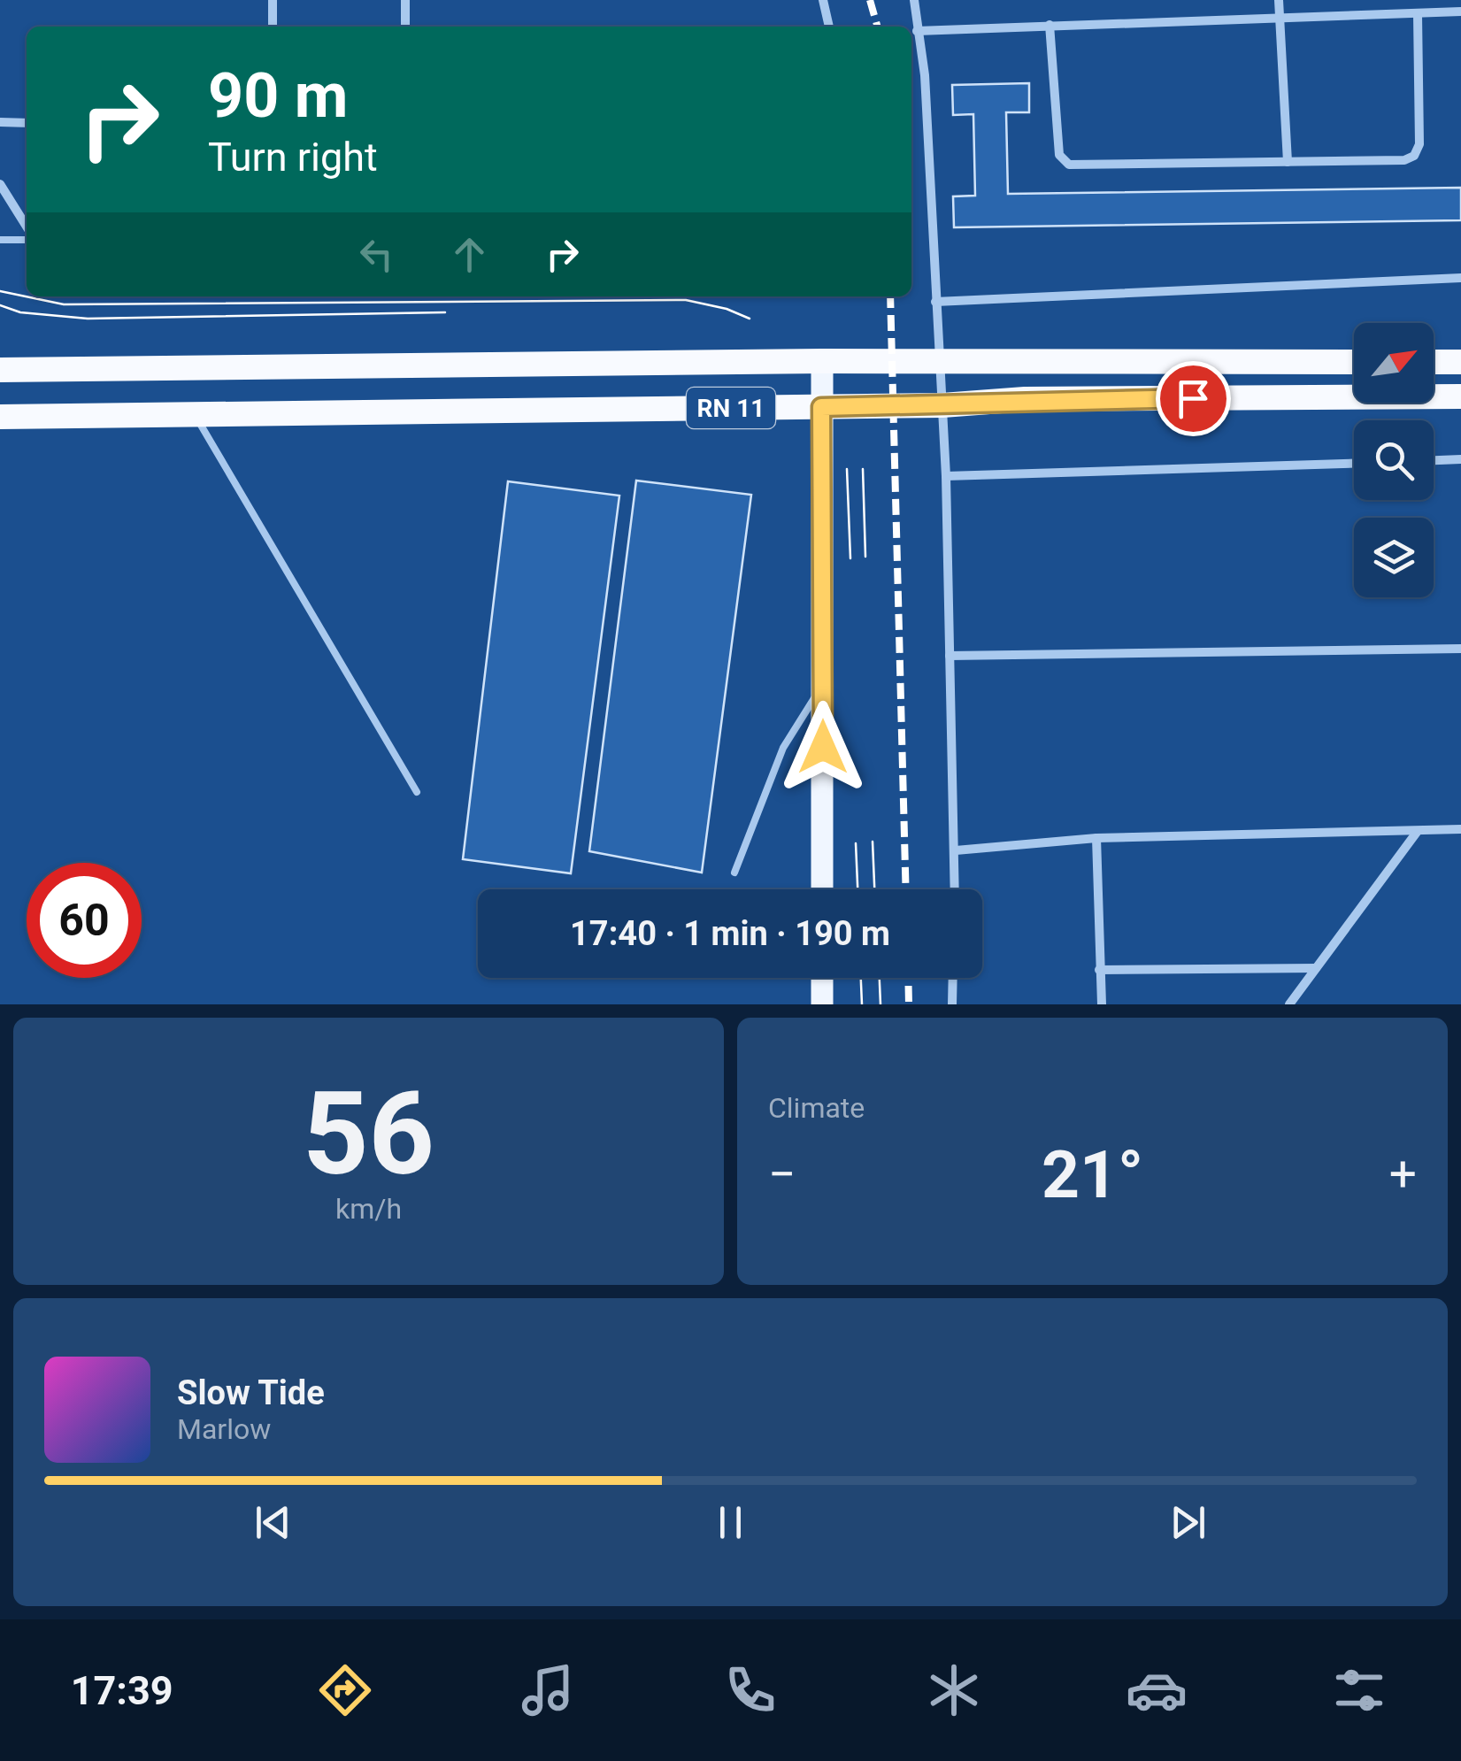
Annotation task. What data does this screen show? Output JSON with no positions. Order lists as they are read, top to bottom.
{
  "streets": {
    "highway": ["RN 11"]
  },
  "north": "top right",
  "page": {
    "turn": ["90 m", "Turn right"],
    "limit": "60",
    "trip": "17:40 · 1 min · 190 m",
    "tile": [
      ["56", "km/h"],
      "Climate"
    ],
    "heat": ["−", "21°", "+"],
    "song": ["Slow Tide", "Marlow"],
    "tabs": "17:39"
  }
}
